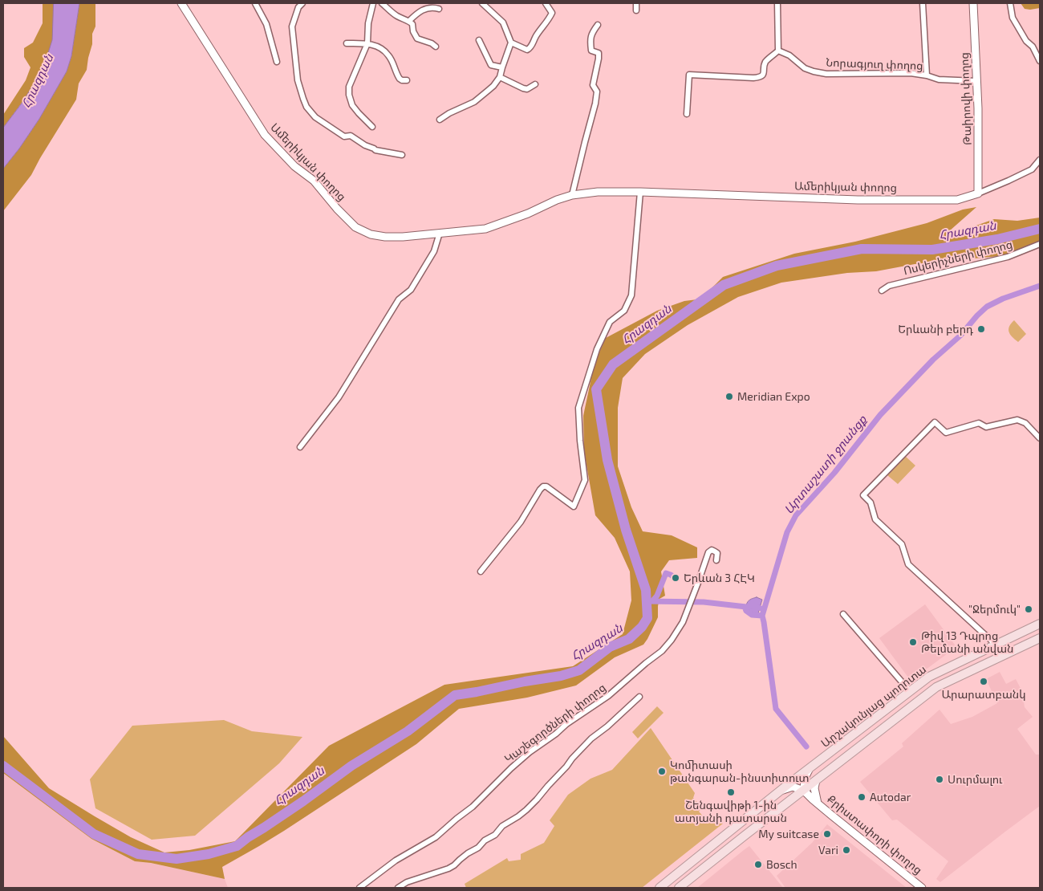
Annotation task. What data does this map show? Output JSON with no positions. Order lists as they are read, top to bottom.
{
  "streets": {
    "main road": ["Արշակունյաց պողոտա"],
    "street": [
      "Նորագյուղ փողոց",
      "Թաիրովի փողոց",
      "Ամերիկյան փողոց",
      "Ոսկերիչների փողոց",
      "Կաշեգործների փողոց",
      "Քրիստափորի փողոց"
    ]
  },
  "crossings": [
    ["Նորագյուղ փողոց", "Թաիրովի փողոց"],
    ["Թաիրովի փողոց", "Ամերիկյան փողոց"],
    ["Արշակունյաց պողոտա", "Քրիստափորի փողոց"]
  ],
  "water": ["Հրազդան", "Արտաշատի ջրանցք"],
  "places": [
    "Երևանի բերդ",
    "Meridian Expo",
    "Երևան 3 ՀԷԿ",
    "\"Ջերմուկ\"",
    "Թիվ 13 Դպրոց Թելմանի անվան",
    "Արարատբանկ",
    "Կոմիտասի թանգարան-ինստիտուտ",
    "Սուրմալու",
    "Շենգավիթի 1-ին ատյանի դատարան",
    "Autodar",
    "My suitcase",
    "Vari",
    "Bosch"
  ]
}
